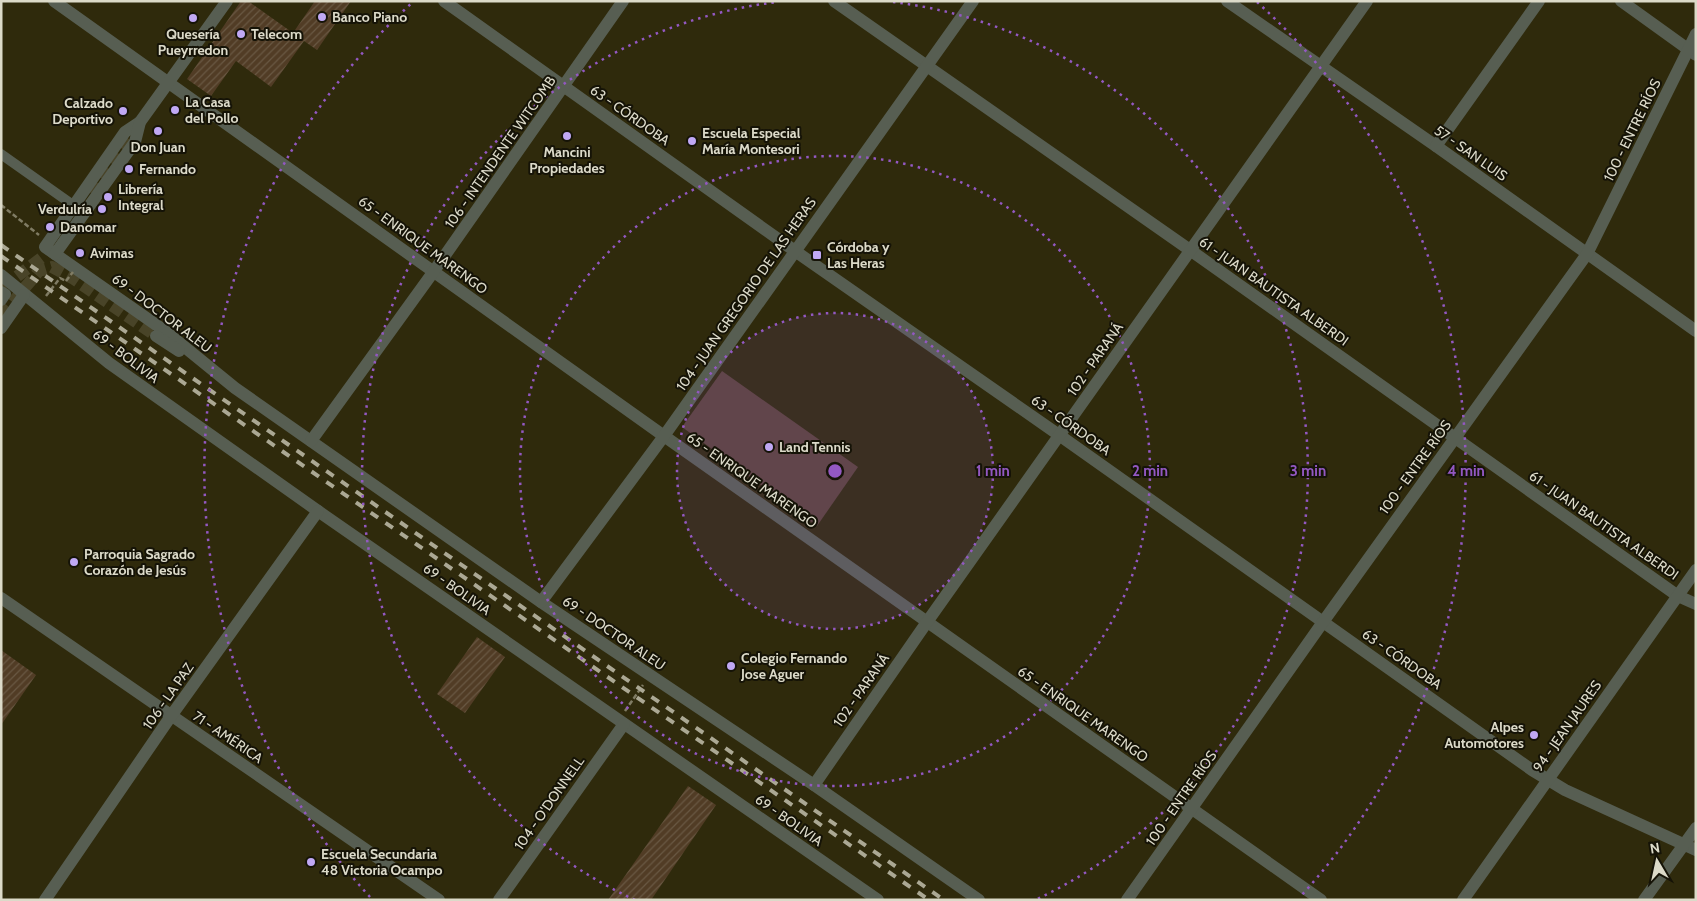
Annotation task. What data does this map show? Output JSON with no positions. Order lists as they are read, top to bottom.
{
  "streets": {
    "street": [
      "63 - CÓRDOBA",
      "100 - ENTRE RÍOS",
      "106 - INTENDENTE WITCOMB",
      "57 - SAN LUIS",
      "65 - ENRIQUE MARENGO",
      "61 - JUAN BAUTISTA ALBERDI",
      "104 - JUAN GREGORIO DE LAS HERAS",
      "69 - DOCTOR ALEU",
      "69 - BOLIVIA",
      "102 - PARANÁ",
      "106 - LA PAZ",
      "94 - JEAN JAURES",
      "71 - AMÉRICA",
      "104 - O'DONNELL"
    ]
  },
  "crossings": [
    ["63 - CÓRDOBA", "100 - ENTRE RÍOS"],
    ["63 - CÓRDOBA", "106 - INTENDENTE WITCOMB"],
    ["63 - CÓRDOBA", "104 - JUAN GREGORIO DE LAS HERAS"],
    ["63 - CÓRDOBA", "102 - PARANÁ"],
    ["63 - CÓRDOBA", "94 - JEAN JAURES"],
    ["100 - ENTRE RÍOS", "57 - SAN LUIS"],
    ["100 - ENTRE RÍOS", "65 - ENRIQUE MARENGO"],
    ["100 - ENTRE RÍOS", "61 - JUAN BAUTISTA ALBERDI"],
    ["106 - INTENDENTE WITCOMB", "65 - ENRIQUE MARENGO"],
    ["106 - INTENDENTE WITCOMB", "69 - DOCTOR ALEU"],
    ["57 - SAN LUIS", "102 - PARANÁ"],
    ["65 - ENRIQUE MARENGO", "104 - JUAN GREGORIO DE LAS HERAS"],
    ["65 - ENRIQUE MARENGO", "102 - PARANÁ"],
    ["61 - JUAN BAUTISTA ALBERDI", "104 - JUAN GREGORIO DE LAS HERAS"],
    ["61 - JUAN BAUTISTA ALBERDI", "102 - PARANÁ"],
    ["61 - JUAN BAUTISTA ALBERDI", "94 - JEAN JAURES"],
    ["104 - JUAN GREGORIO DE LAS HERAS", "69 - DOCTOR ALEU"],
    ["69 - DOCTOR ALEU", "102 - PARANÁ"],
    ["69 - BOLIVIA", "106 - LA PAZ"],
    ["69 - BOLIVIA", "104 - O'DONNELL"],
    ["106 - LA PAZ", "71 - AMÉRICA"]
  ],
  "places": {
    "other": [
      "Banco Piano",
      "Quesería Pueyrredon",
      "Telecom",
      "La Casa del Pollo",
      "Calzado Deportivo",
      "Don Juan",
      "Mancini Propiedades",
      "Escuela Especial María Montesori",
      "Fernando",
      "Librería Integral",
      "Verdulría",
      "Danomar",
      "Avimas",
      "Land Tennis",
      "Parroquia Sagrado Corazón de Jesús",
      "Colegio Fernando Jose Aguer",
      "Alpes Automotores",
      "Escuela Secundaria 48 Victoria Ocampo"
    ],
    "transit": ["Córdoba y Las Heras"]
  },
  "north": "top",
  "rings": [
    "1 min",
    "2 min",
    "3 min",
    "4 min"
  ]
}
